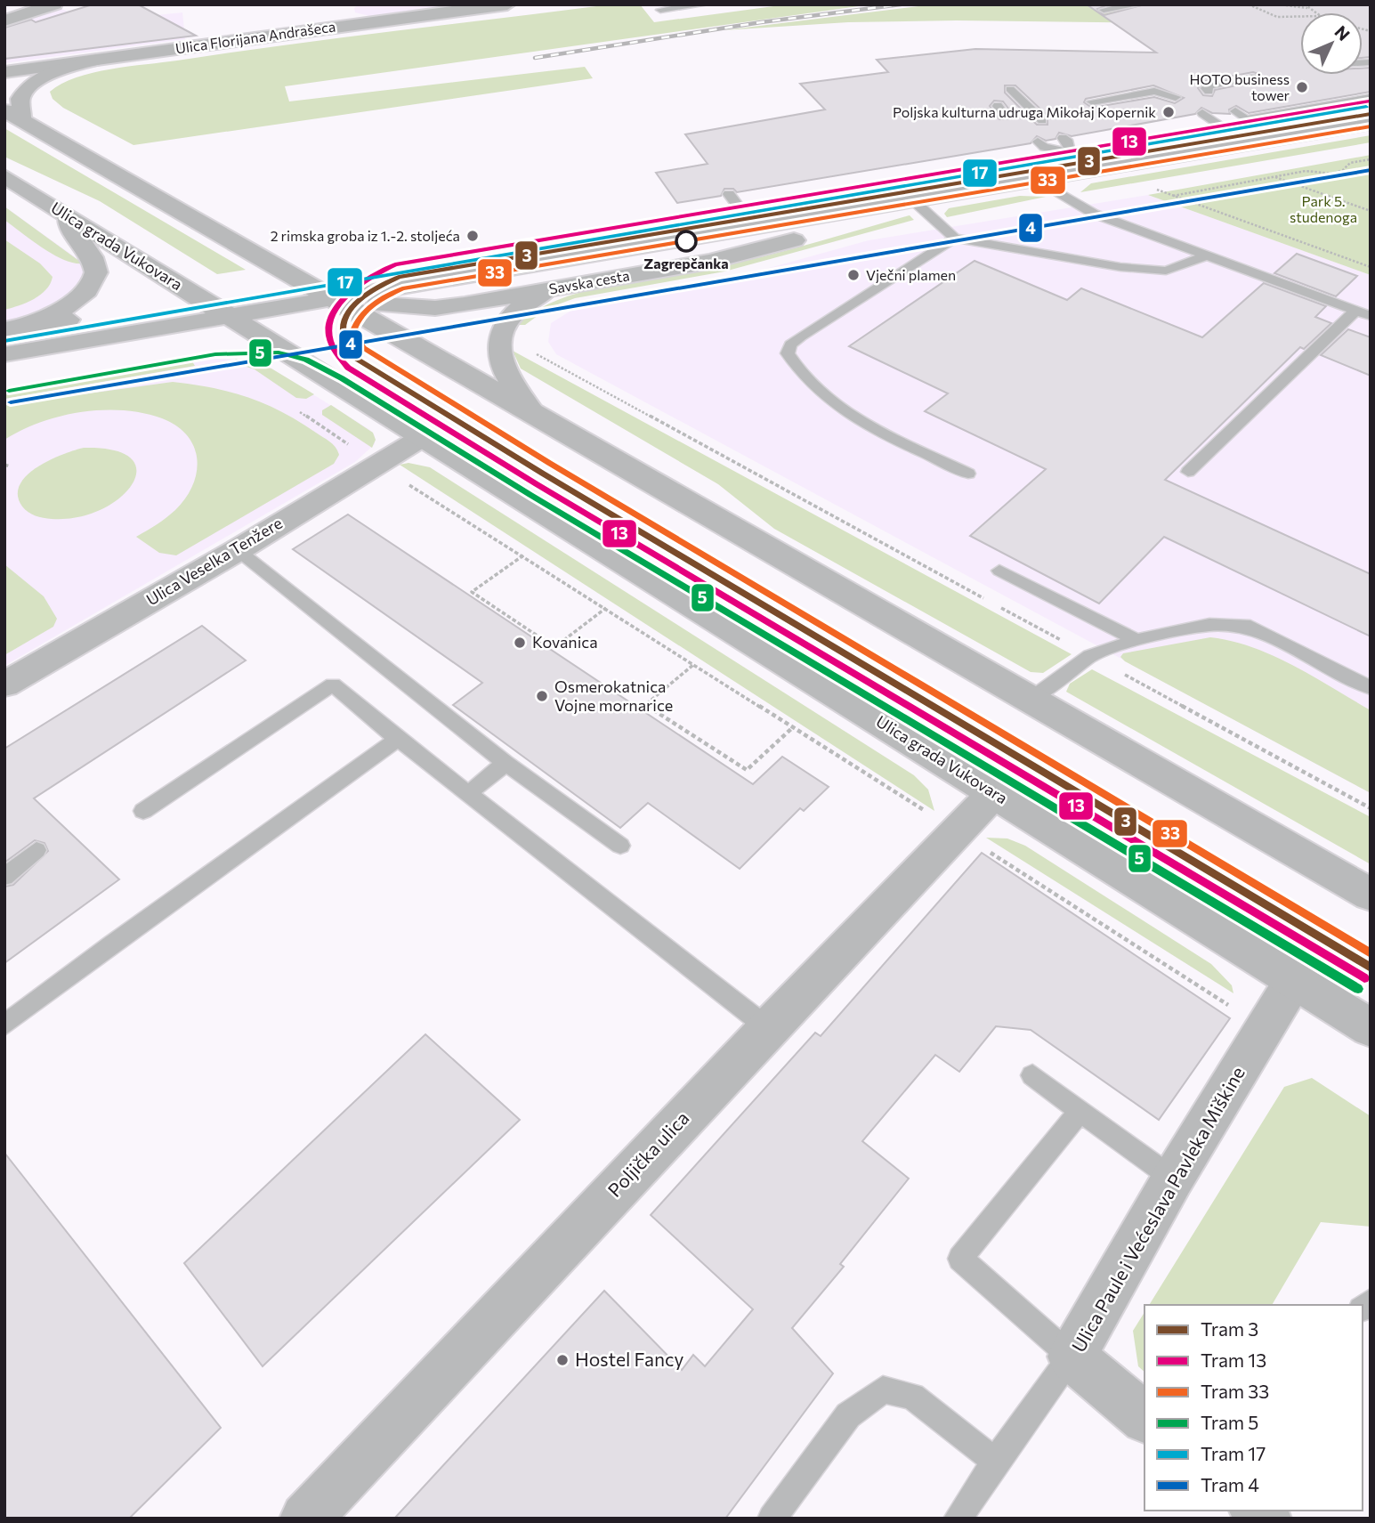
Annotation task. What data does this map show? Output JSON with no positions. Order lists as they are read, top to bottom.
{
  "streets": {
    "main road": [
      "Ulica Florijana Andrašeca",
      "Ulica grada Vukovara",
      "Savska cesta",
      "Ulica Veselka Tenžere",
      "Poljička ulica",
      "Ulica Paule i Većeslava Pavleka Miškine"
    ]
  },
  "crossings": [
    ["Ulica grada Vukovara", "Savska cesta"],
    ["Ulica grada Vukovara", "Ulica Veselka Tenžere"],
    ["Ulica grada Vukovara", "Poljička ulica"],
    ["Ulica grada Vukovara", "Ulica Paule i Većeslava Pavleka Miškine"]
  ],
  "parks": ["Park 5. studenoga"],
  "places": [
    "HOTO business tower",
    "Poljska kulturna udruga Mikołaj Kopernik",
    "2 rimska groba iz 1.-2. stoljeća",
    "Zagrepčanka",
    "Vječni plamen",
    "Kovanica",
    "Osmerokatnica Vojne mornarice",
    "Hostel Fancy"
  ],
  "lines": [
    "tram line 13",
    "tram line 17",
    "tram line 3",
    "tram line 33",
    "tram line 4",
    "tram line 5"
  ],
  "legend": [
    "Tram 3",
    "Tram 13",
    "Tram 33",
    "Tram 5",
    "Tram 17",
    "Tram 4"
  ],
  "north": "top right"
}
